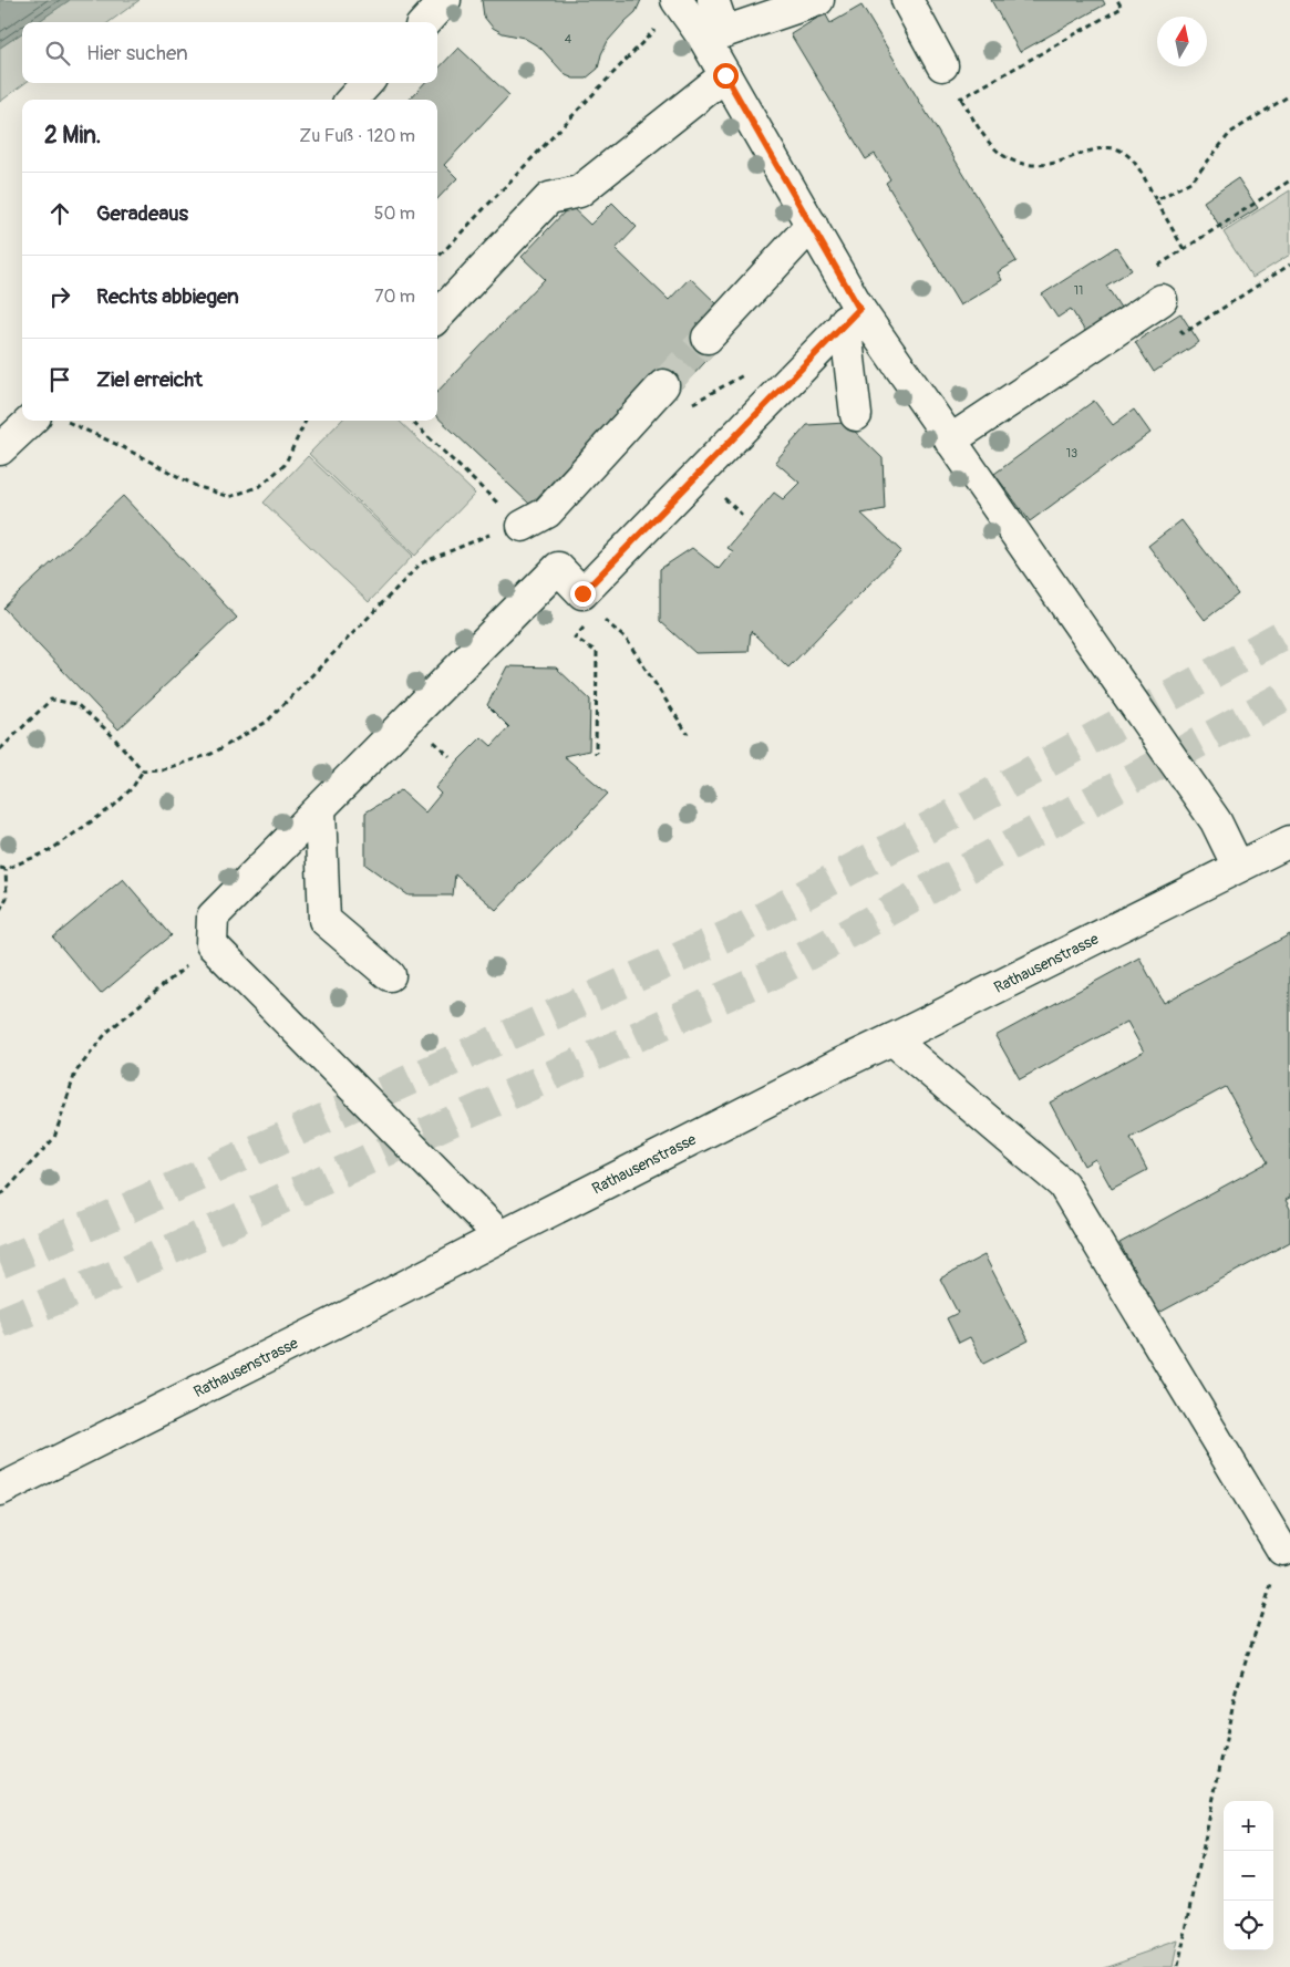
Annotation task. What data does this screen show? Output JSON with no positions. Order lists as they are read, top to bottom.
{
  "streets": {
    "street": ["Rathausenstrasse"]
  },
  "house_numbers": ["4", "11", "13"],
  "north": "top",
  "page": {
    "search": "Hier suchen",
    "heading": ["2 Min.", "Zu Fuß · 120 m"],
    "list": [
      ["Geradeaus", "50 m"],
      ["Rechts abbiegen", "70 m"],
      "Ziel erreicht"
    ],
    "map_buttons": ["+", "−"]
  }
}
